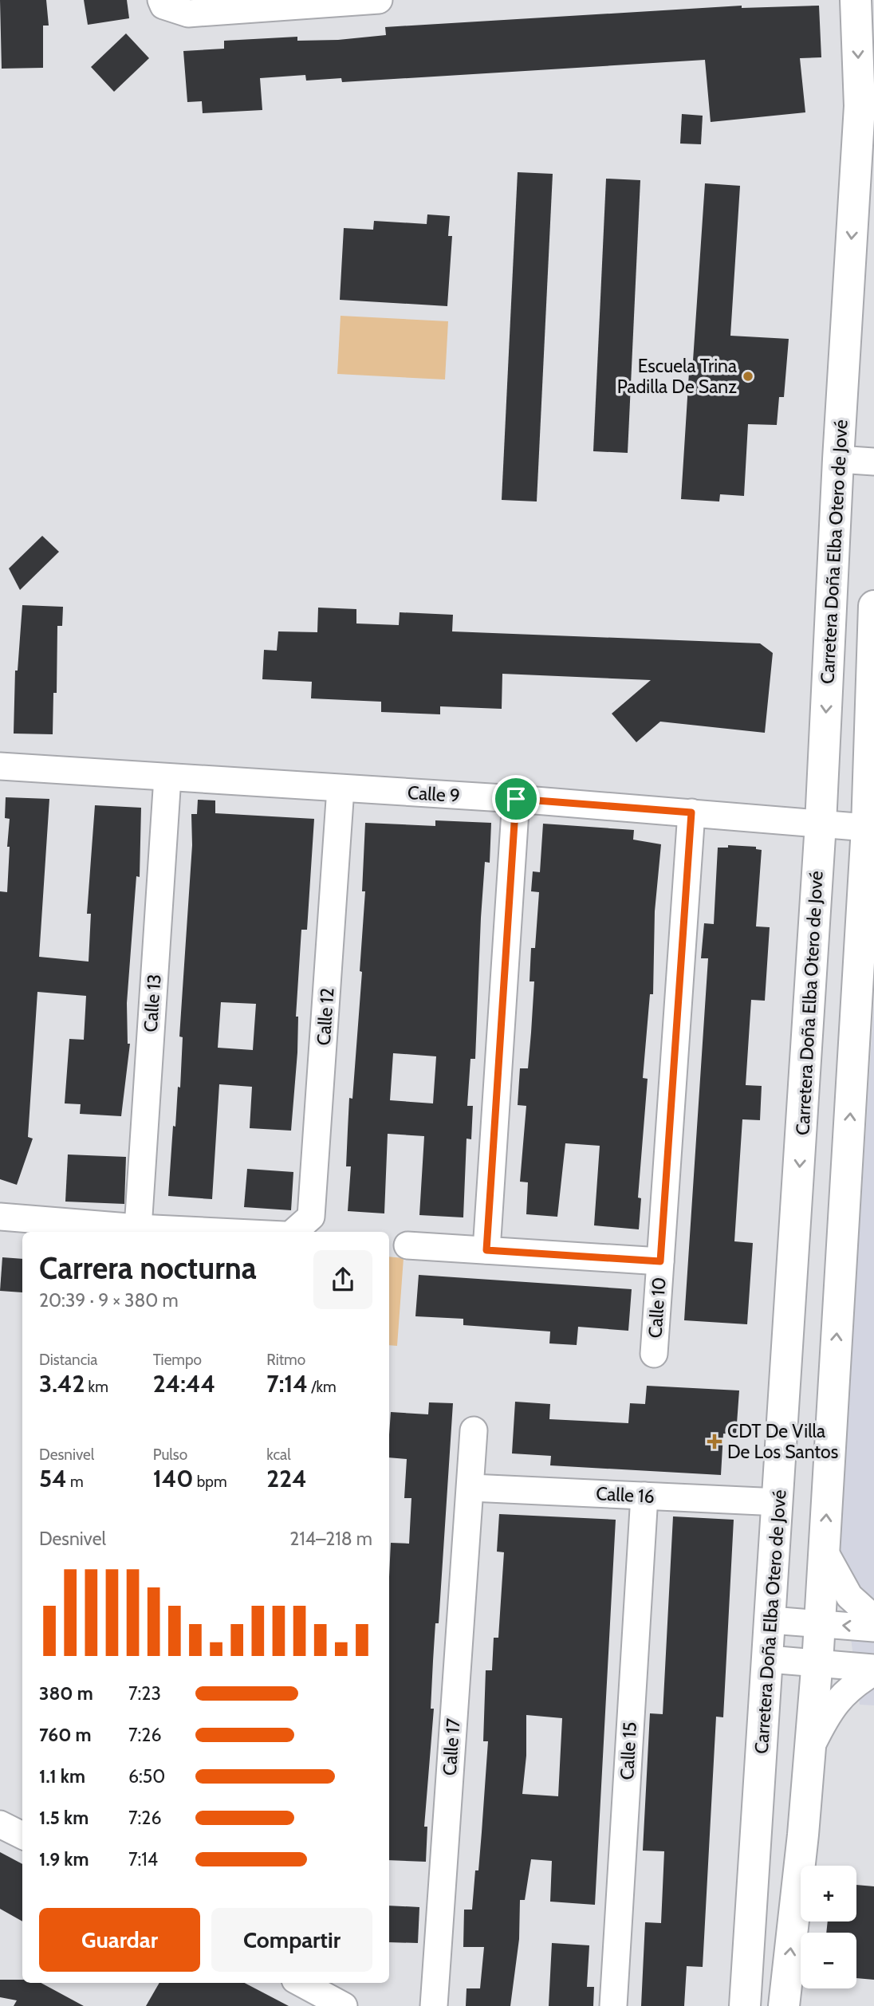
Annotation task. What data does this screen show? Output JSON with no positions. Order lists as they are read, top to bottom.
{
  "streets": {
    "street": [
      "Carretera Doña Elba Otero de Jové",
      "Calle 9",
      "Calle 13",
      "Calle 12",
      "Calle 10",
      "Calle 16",
      "Calle 17",
      "Calle 15"
    ]
  },
  "crossings": [
    ["Carretera Doña Elba Otero de Jové", "Calle 9"],
    ["Carretera Doña Elba Otero de Jové", "Calle 16"],
    ["Calle 9", "Calle 13"],
    ["Calle 9", "Calle 12"],
    ["Calle 9", "Calle 10"],
    ["Calle 16", "Calle 17"],
    ["Calle 16", "Calle 15"]
  ],
  "places": {
    "other": ["Escuela Trina Padilla De Sanz"],
    "health": ["CDT De Villa De Los Santos"]
  },
  "page": {
    "heading": ["Carrera nocturna", "20:39 · 9 × 380 m"],
    "stats": [
      ["Distancia", "3.42 km"],
      ["Tiempo", "24:44"],
      ["Ritmo", "7:14 /km"],
      ["Desnivel", "54 m"],
      ["Pulso", "140 bpm"],
      ["kcal", "224"]
    ],
    "chart": ["Desnivel", "214–218 m"],
    "list": [
      {
        "name": "380 m",
        "note": "7:23"
      },
      {
        "name": "760 m",
        "note": "7:26"
      },
      {
        "name": "1.1 km",
        "note": "6:50"
      },
      {
        "name": "1.5 km",
        "note": "7:26"
      },
      {
        "name": "1.9 km",
        "note": "7:14"
      }
    ],
    "map_buttons": ["+", "−"],
    "buttons": ["Guardar", "Compartir"]
  }
}
